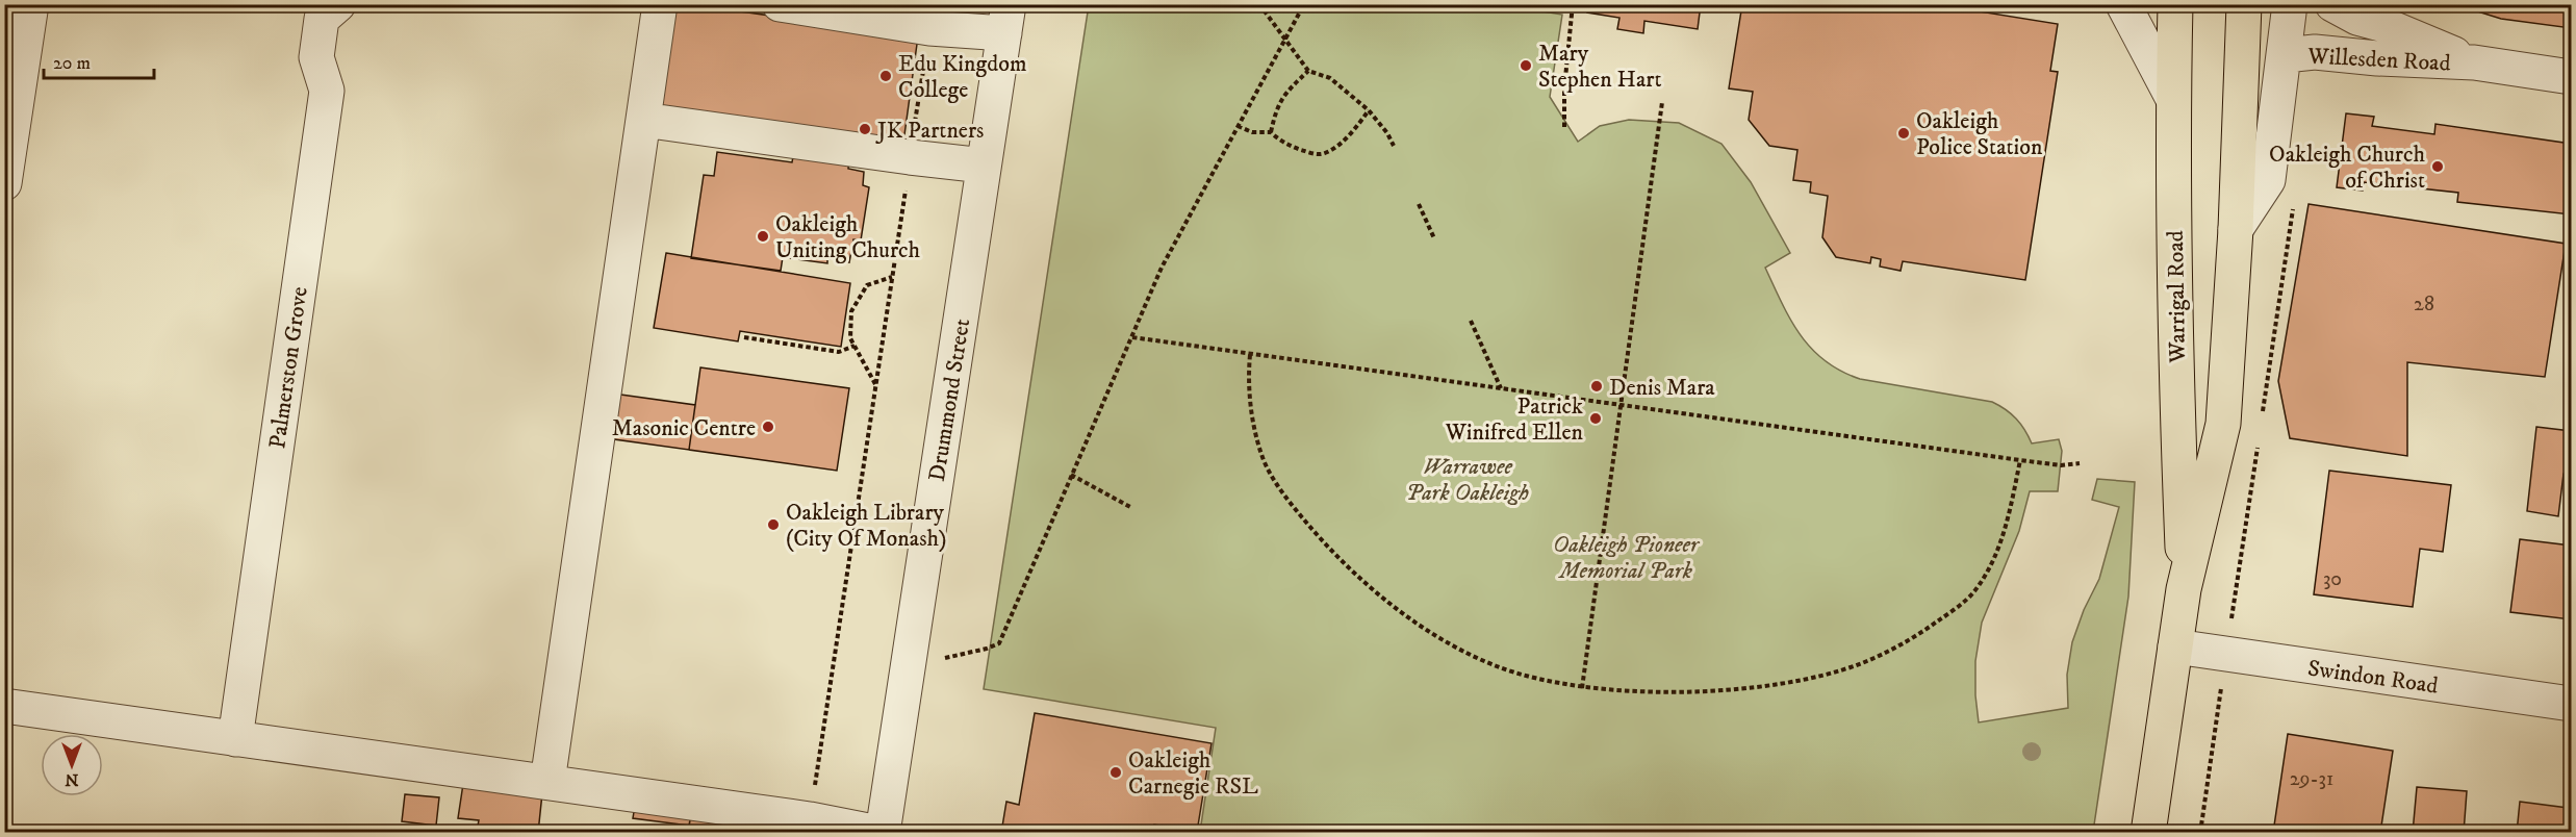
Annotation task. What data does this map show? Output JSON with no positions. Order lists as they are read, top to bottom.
{
  "streets": {
    "highway": ["Warrigal Road"],
    "street": [
      "Willesden Road",
      "Palmerston Grove",
      "Drummond Street",
      "Swindon Road"
    ]
  },
  "crossings": [
    ["Willesden Road", "Warrigal Road"],
    ["Warrigal Road", "Swindon Road"]
  ],
  "parks": ["Warrawee Park Oakleigh", "Oakleigh Pioneer Memorial Park"],
  "places": [
    "Mary Stephen Hart",
    "Edu Kingdom College",
    "JK Partners",
    "Oakleigh Police Station",
    "Oakleigh Church of Christ",
    "Oakleigh Uniting Church",
    "Denis Mara",
    "Patrick Winifred Ellen",
    "Masonic Centre",
    "Oakleigh Library (City Of Monash)",
    "Oakleigh Carnegie RSL"
  ],
  "house_numbers": ["28", "30", "29-31"],
  "scale_bar": "20 m",
  "north": "bottom"
}
